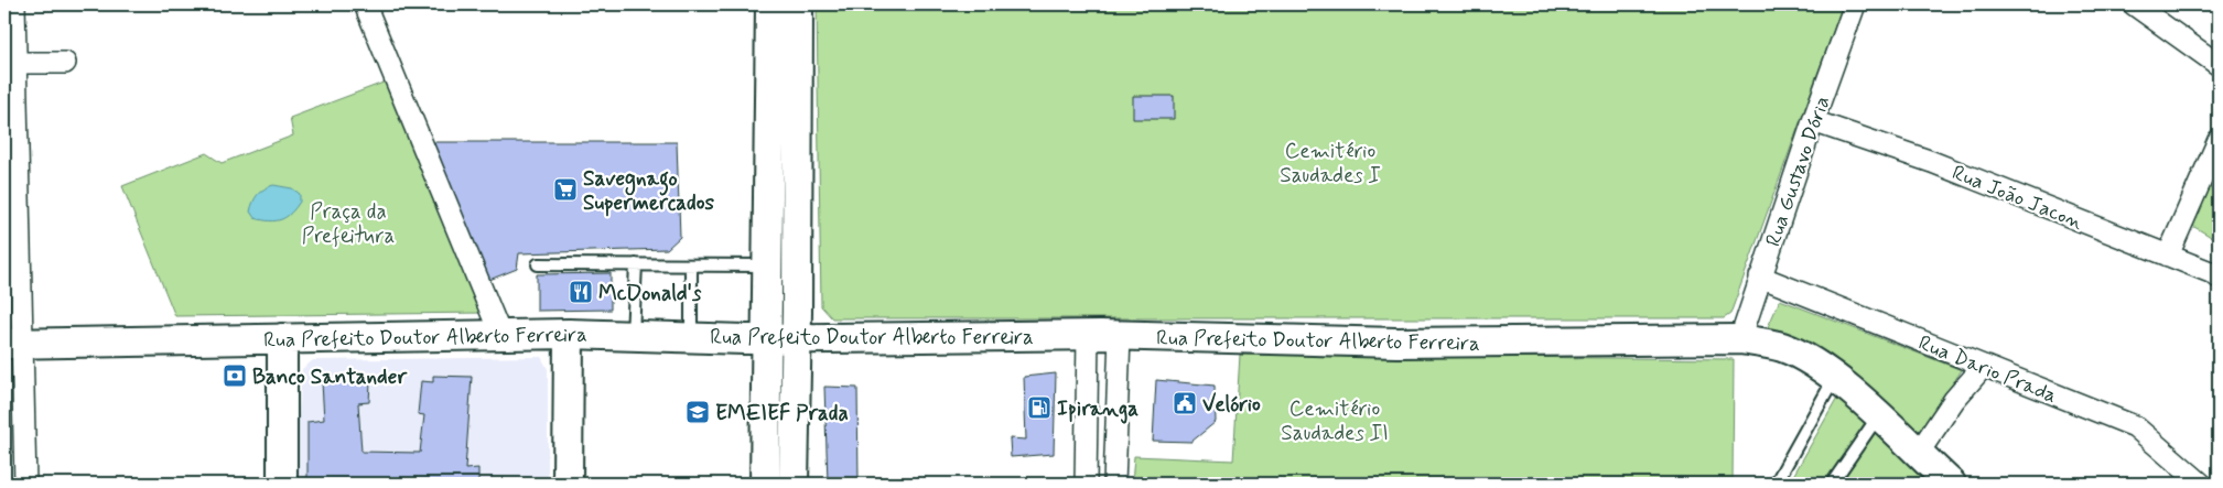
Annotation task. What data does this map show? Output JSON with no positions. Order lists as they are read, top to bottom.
{
  "streets": {
    "main road": ["Rua Prefeito Doutor Alberto Ferreira"],
    "street": ["Rua Gustavo Dória", "Rua João Jacon", "Rua Dario Prada"]
  },
  "crossings": [
    ["Rua Gustavo Dória", "Rua João Jacon"],
    ["Rua Gustavo Dória", "Rua Prefeito Doutor Alberto Ferreira"],
    ["Rua Gustavo Dória", "Rua Dario Prada"]
  ],
  "parks": ["Cemitério Saudades I", "Praça da Prefeitura", "Cemitério Saudades II"],
  "places": {
    "supermarket": ["Savegnago Supermercados"],
    "restaurant": ["McDonald's"],
    "bank": ["Banco Santander"],
    "public building": ["Velório"],
    "fuel station": ["Ipiranga"],
    "school or university": ["EMEIEF Prada"]
  }
}
